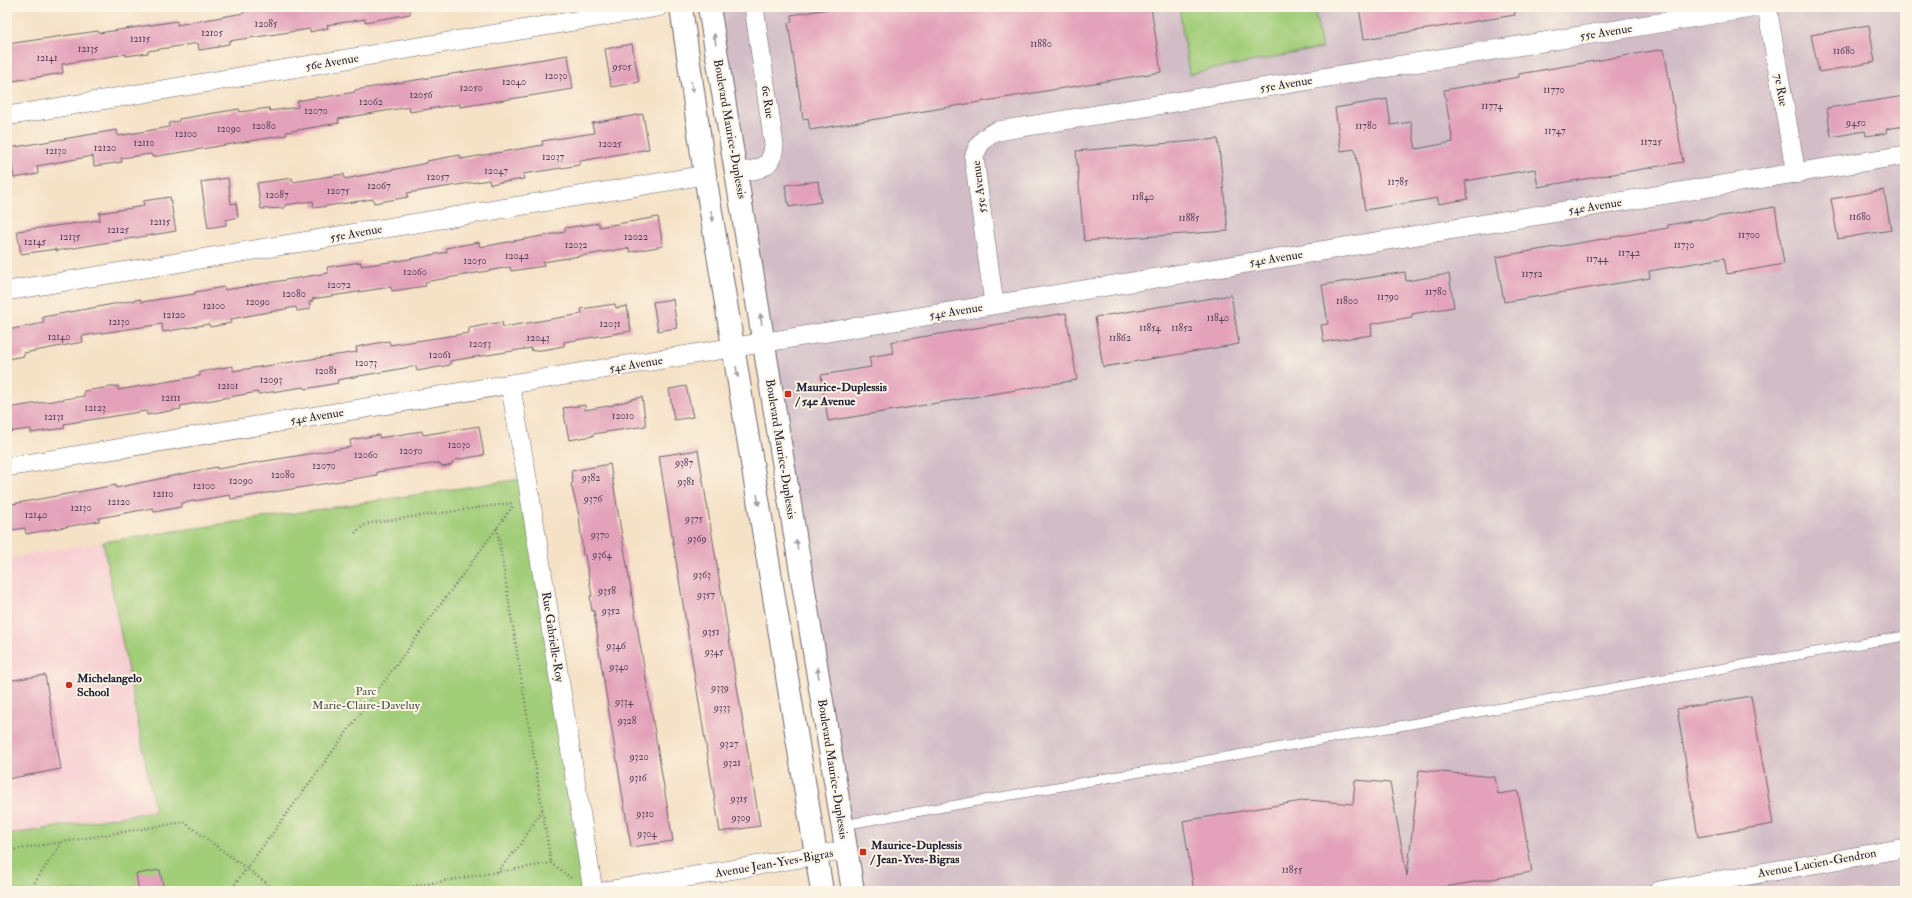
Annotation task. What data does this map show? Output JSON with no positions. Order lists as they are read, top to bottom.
{
  "streets": {
    "street": [
      "55e Avenue",
      "56e Avenue",
      "7e Rue",
      "6e Rue",
      "Boulevard Maurice-Duplessis",
      "54e Avenue",
      "Rue Gabrielle-Roy",
      "Avenue Jean-Yves-Bigras",
      "Avenue Lucien-Gendron"
    ]
  },
  "crossings": [
    ["55e Avenue", "54e Avenue"],
    ["7e Rue", "54e Avenue"],
    ["6e Rue", "Boulevard Maurice-Duplessis"],
    ["Boulevard Maurice-Duplessis", "54e Avenue"],
    ["Boulevard Maurice-Duplessis", "Avenue Jean-Yves-Bigras"],
    ["54e Avenue", "Rue Gabrielle-Roy"]
  ],
  "parks": ["Parc Marie-Claire-Daveluy"],
  "places": {
    "transit": ["Maurice-Duplessis / 54e Avenue", "Maurice-Duplessis / Jean-Yves-Bigras"],
    "other": ["Michelangelo School"]
  },
  "house_numbers": [
    "12085",
    "12105",
    "12115",
    "11880",
    "12135",
    "11680",
    "12141",
    "9505",
    "12030",
    "12040",
    "12050",
    "11770",
    "12056",
    "12062",
    "11774",
    "12070",
    "9450",
    "12080",
    "11780",
    "12090",
    "11747",
    "12100",
    "11725",
    "12110",
    "12025",
    "12120",
    "12130",
    "12037",
    "12047",
    "12057",
    "11785",
    "12067",
    "12075",
    "12087",
    "11840",
    "11680",
    "11885",
    "12115",
    "12125",
    "11700",
    "12135",
    "12022",
    "12145",
    "12032",
    "11730",
    "11742",
    "12042",
    "11744",
    "12050",
    "12060",
    "11752",
    "12072",
    "11780",
    "12080",
    "11790",
    "11800",
    "12090",
    "12100",
    "12120",
    "11840",
    "12130",
    "12031",
    "11854",
    "11852",
    "12140",
    "12043",
    "11862",
    "12053",
    "12061",
    "12073",
    "12081",
    "12093",
    "12101",
    "12111",
    "12123",
    "12010",
    "12131",
    "12030",
    "12050",
    "12060",
    "9387",
    "12070",
    "12080",
    "9382",
    "12090",
    "9381",
    "12100",
    "12110",
    "9376",
    "12120",
    "12130",
    "12140",
    "9375",
    "9370",
    "9369",
    "9364",
    "9363",
    "9358",
    "9357",
    "9352",
    "9351",
    "9346",
    "9345",
    "9340",
    "9339",
    "9334",
    "9333",
    "9328",
    "9327",
    "9320",
    "9321",
    "9316",
    "9315",
    "9310",
    "9309",
    "9304",
    "11855"
  ]
}
